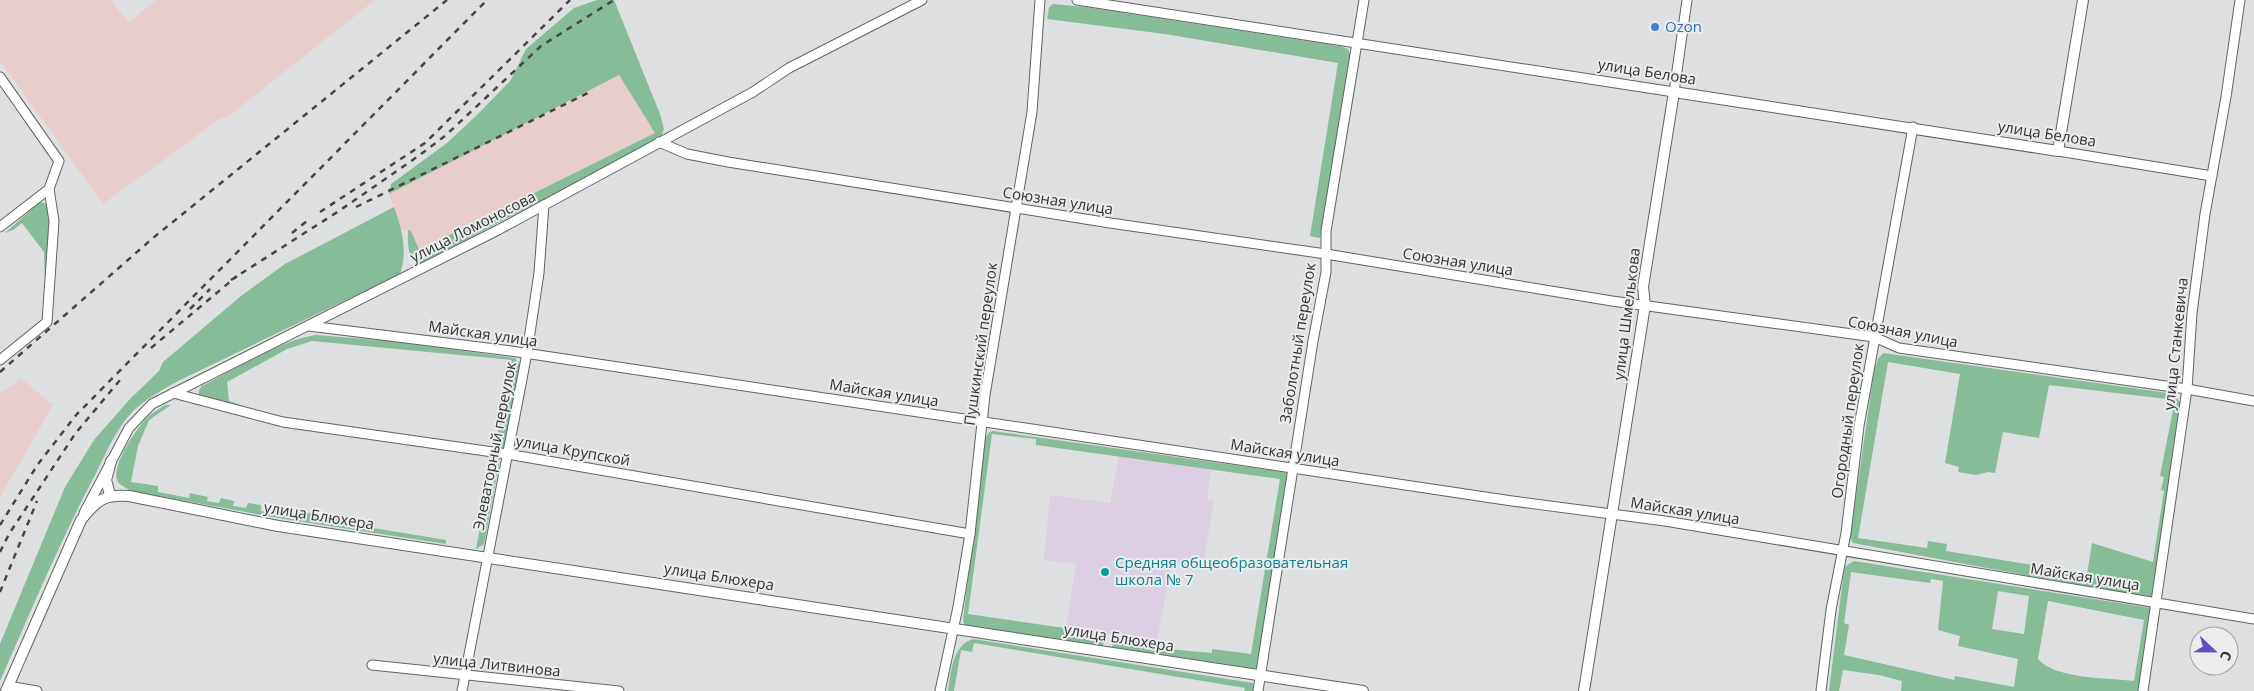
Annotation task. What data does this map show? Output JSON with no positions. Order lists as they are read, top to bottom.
{
  "streets": {
    "street": [
      "улица Белова",
      "Союзная улица",
      "улица Ломоносова",
      "улица Шмелькова",
      "Майская улица",
      "Заболотный переулок",
      "Пушкинский переулок",
      "улица Станкевича",
      "Огородный переулок",
      "Элеваторный переулок",
      "улица Крупской",
      "улица Блюхера",
      "улица Литвинова"
    ]
  },
  "crossings": [
    ["улица Белова", "улица Шмелькова"],
    ["улица Белова", "Заболотный переулок"],
    ["улица Белова", "улица Станкевича"],
    ["улица Белова", "Огородный переулок"],
    ["Союзная улица", "улица Ломоносова"],
    ["Союзная улица", "улица Шмелькова"],
    ["Союзная улица", "Заболотный переулок"],
    ["Союзная улица", "Пушкинский переулок"],
    ["Союзная улица", "улица Станкевича"],
    ["Союзная улица", "Огородный переулок"],
    ["улица Ломоносова", "Майская улица"],
    ["улица Ломоносова", "Элеваторный переулок"],
    ["улица Ломоносова", "улица Крупской"],
    ["улица Шмелькова", "Майская улица"],
    ["Майская улица", "Заболотный переулок"],
    ["Майская улица", "Пушкинский переулок"],
    ["Майская улица", "улица Станкевича"],
    ["Майская улица", "Огородный переулок"],
    ["Майская улица", "Элеваторный переулок"],
    ["Заболотный переулок", "улица Блюхера"],
    ["Пушкинский переулок", "улица Крупской"],
    ["Пушкинский переулок", "улица Блюхера"],
    ["Элеваторный переулок", "улица Крупской"],
    ["Элеваторный переулок", "улица Блюхера"],
    ["Элеваторный переулок", "улица Литвинова"]
  ],
  "places": ["Ozon", "Средняя общеобразовательная школа № 7"],
  "north": "right"
}
